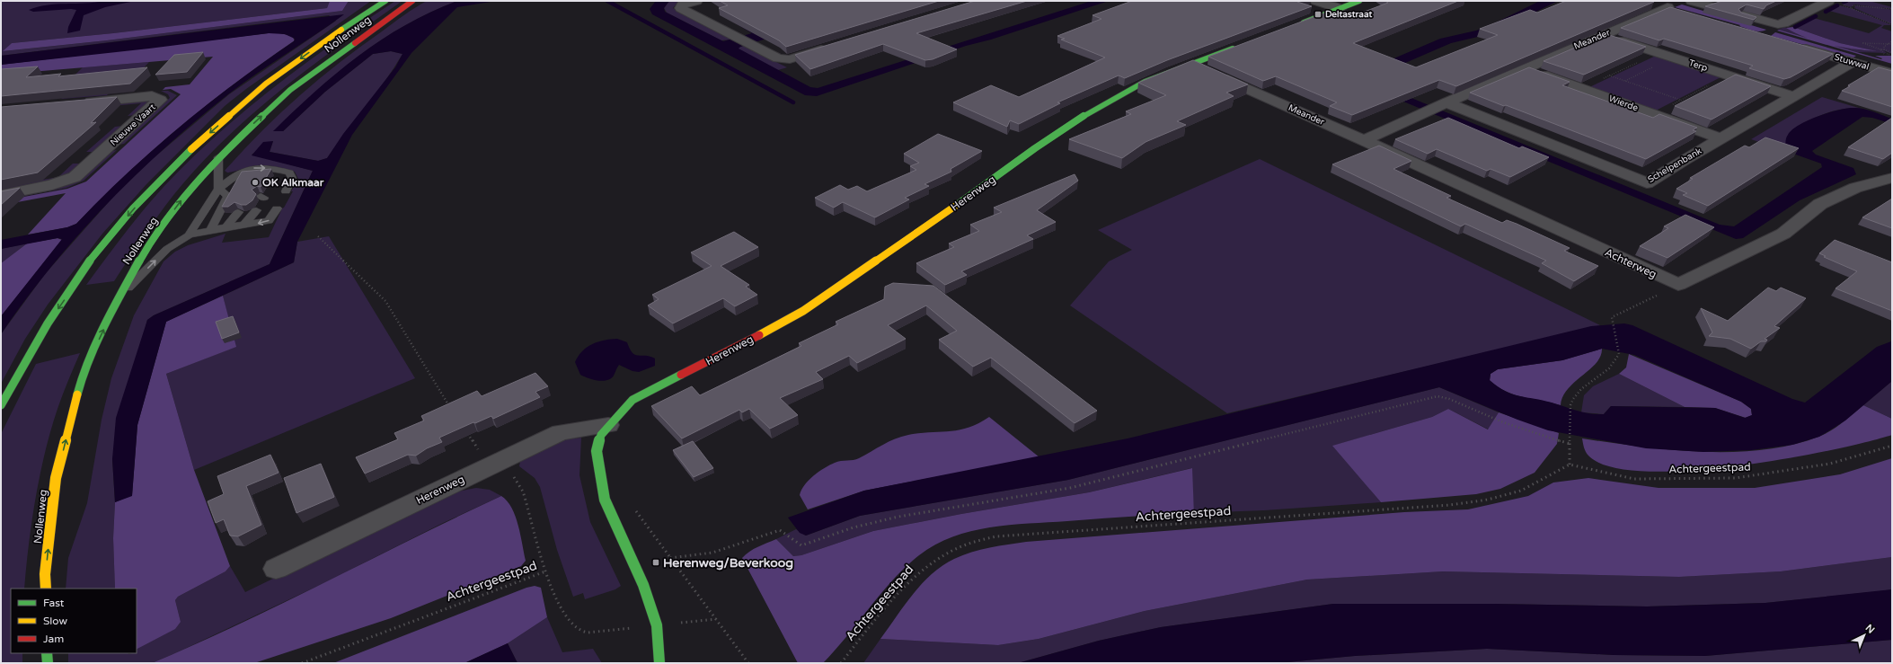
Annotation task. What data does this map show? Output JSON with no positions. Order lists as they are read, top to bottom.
{
  "streets": {
    "main road": ["Nollenweg", "Herenweg"],
    "street": [
      "Meander",
      "Stuwwal",
      "Terp",
      "Wierde",
      "Nieuwe Vaart",
      "Schelpenbank",
      "Achterweg"
    ],
    "path": ["Achtergeestpad"]
  },
  "crossings": [
    ["Meander", "Terp"],
    ["Meander", "Wierde"],
    ["Meander", "Schelpenbank"],
    ["Meander", "Herenweg"],
    ["Meander", "Achterweg"],
    ["Stuwwal", "Schelpenbank"],
    ["Terp", "Schelpenbank"],
    ["Wierde", "Schelpenbank"],
    ["Herenweg", "Achtergeestpad"]
  ],
  "places": {
    "transit": ["Deltastraat", "Herenweg/Beverkoog"],
    "other": ["OK Alkmaar"]
  },
  "legend": ["Fast", "Slow", "Jam"],
  "north": "top right"
}
